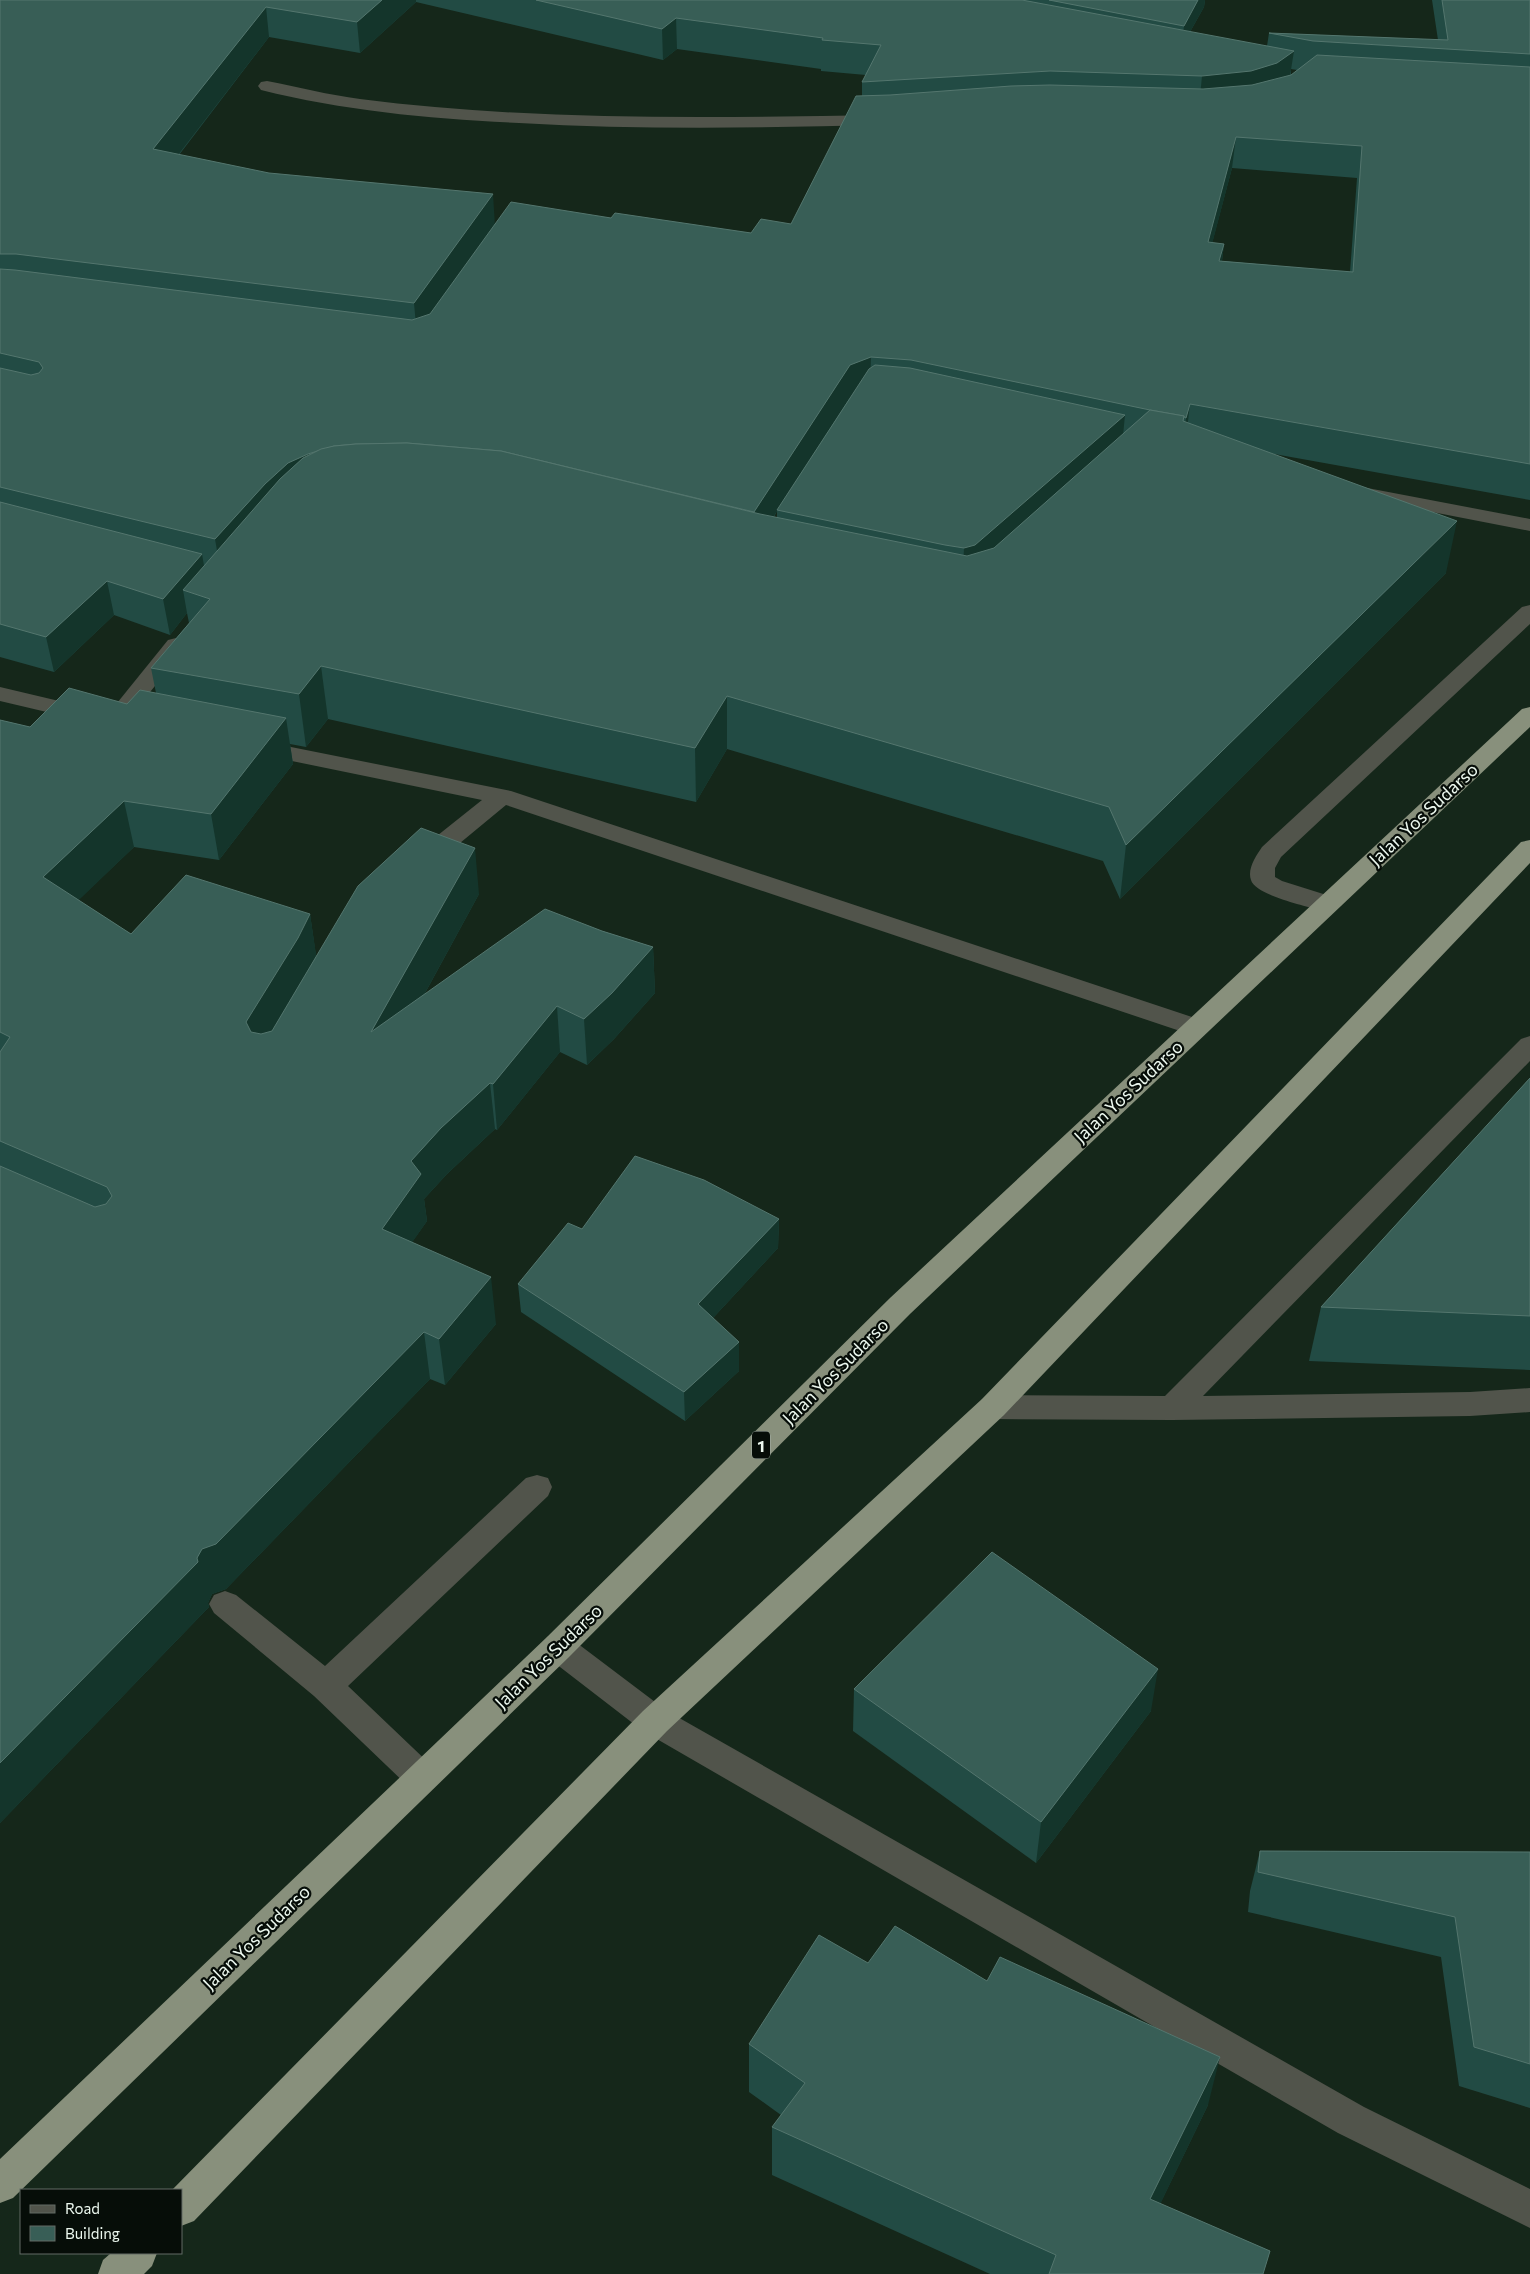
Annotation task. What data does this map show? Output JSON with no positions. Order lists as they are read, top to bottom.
{
  "streets": {
    "highway": ["Jalan Yos Sudarso", "1"]
  },
  "legend": ["Road", "Building"]
}
